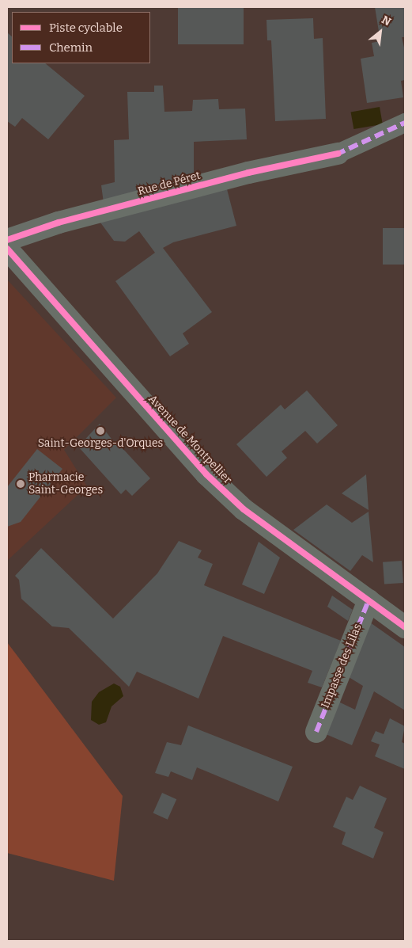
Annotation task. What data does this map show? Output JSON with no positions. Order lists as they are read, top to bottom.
{
  "streets": {
    "street": ["Rue de Péret", "Avenue de Montpellier", "Impasse des Lilas"]
  },
  "crossings": [
    ["Avenue de Montpellier", "Impasse des Lilas"]
  ],
  "places": ["Saint-Georges-d'Orques", "Pharmacie Saint-Georges"],
  "legend": ["Piste cyclable", "Chemin"],
  "north": "top right"
}
